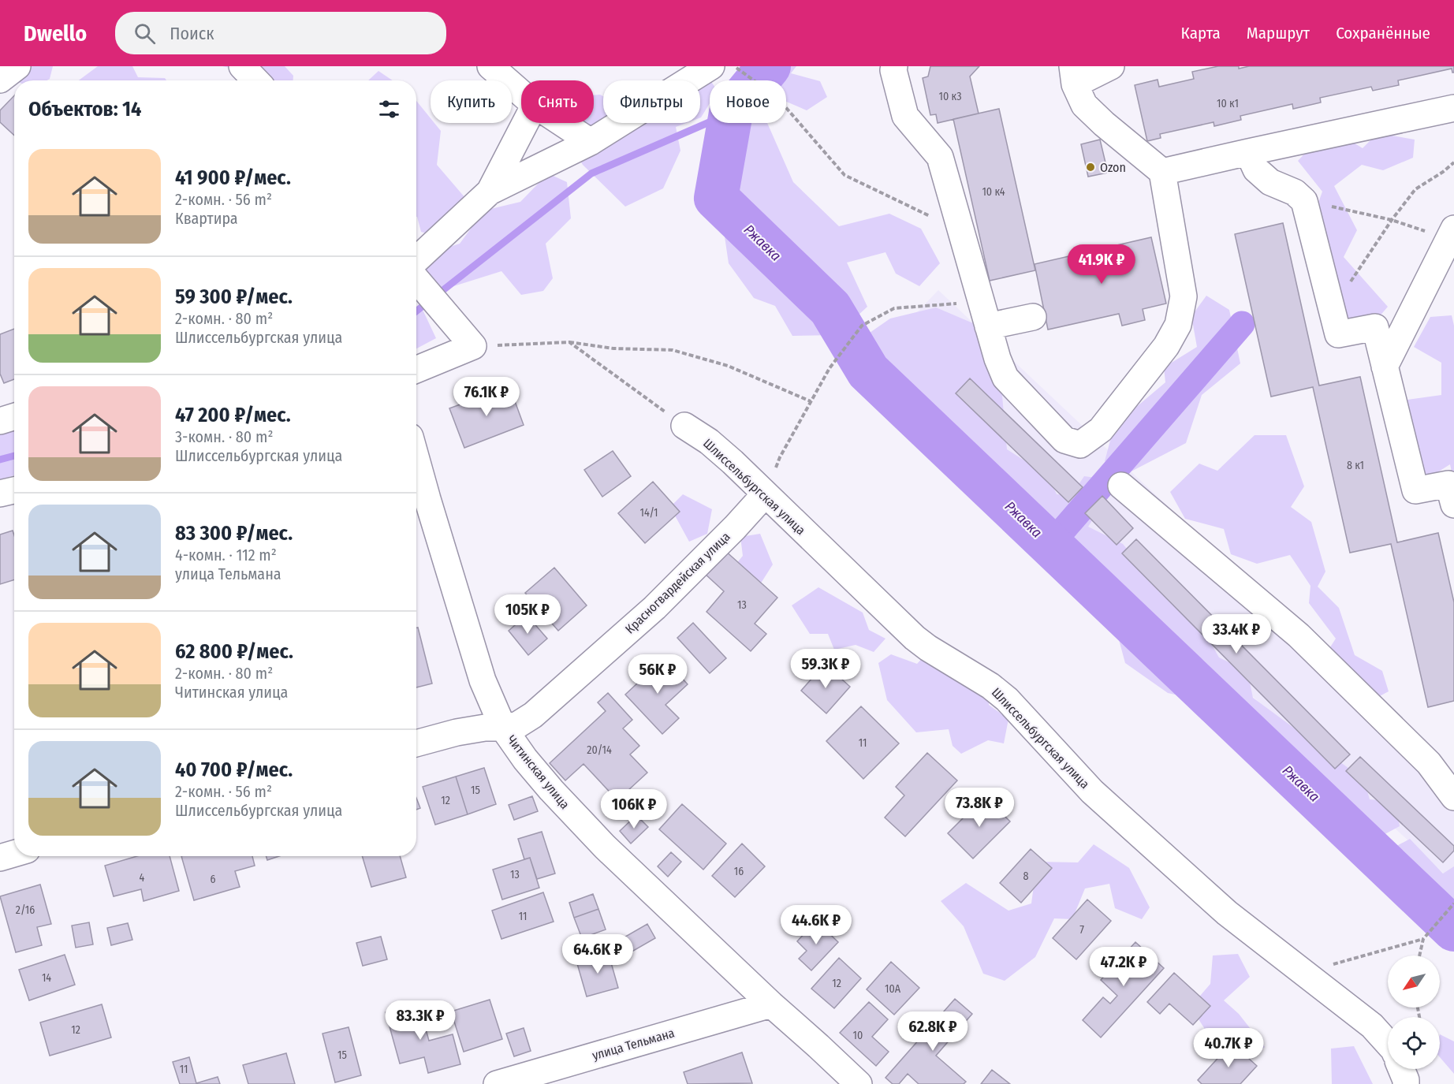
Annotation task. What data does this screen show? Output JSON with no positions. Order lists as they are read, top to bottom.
{
  "streets": {
    "street": [
      "Шлиссельбургская улица",
      "Красногвардейская улица",
      "Читинская улица",
      "улица Тельмана"
    ]
  },
  "crossings": [
    ["Шлиссельбургская улица", "Красногвардейская улица"],
    ["Красногвардейская улица", "Читинская улица"],
    ["Читинская улица", "улица Тельмана"]
  ],
  "water": ["Ржавка"],
  "places": ["Ozon"],
  "house_numbers": [
    "10 к3",
    "10 к1",
    "10 к4",
    "8 к1",
    "14/1",
    "13",
    "11",
    "20/14",
    "15",
    "12",
    "16",
    "13",
    "8",
    "4",
    "6",
    "2/16",
    "11",
    "7",
    "14",
    "12",
    "10А",
    "12",
    "10",
    "15",
    "11"
  ],
  "north": "bottom left",
  "page": {
    "header": "Dwello",
    "search": "Поиск",
    "nav": ["Карта", "Маршрут", "Сохранённые"],
    "chip": [
      "Купить",
      "Снять",
      "Фильтры",
      "Новое"
    ],
    "heading": "Объектов: 14",
    "list": [
      {
        "name": "41 900 ₽/мес.",
        "note": "2-комн. · 56 m² · Квартира"
      },
      {
        "name": "59 300 ₽/мес.",
        "note": "2-комн. · 80 m² · Шлиссельбургская улица"
      },
      {
        "name": "47 200 ₽/мес.",
        "note": "3-комн. · 80 m² · Шлиссельбургская улица"
      },
      {
        "name": "83 300 ₽/мес.",
        "note": "4-комн. · 112 m² · улица Тельмана"
      },
      {
        "name": "62 800 ₽/мес.",
        "note": "2-комн. · 80 m² · Читинская улица"
      },
      {
        "name": "40 700 ₽/мес.",
        "note": "2-комн. · 56 m² · Шлиссельбургская улица"
      }
    ],
    "price": [
      "41.9K ₽",
      "76.1K ₽",
      "105K ₽",
      "33.4K ₽",
      "59.3K ₽",
      "56K ₽",
      "73.8K ₽",
      "106K ₽",
      "44.6K ₽",
      "64.6K ₽",
      "47.2K ₽",
      "83.3K ₽",
      "62.8K ₽",
      "40.7K ₽"
    ]
  }
}
